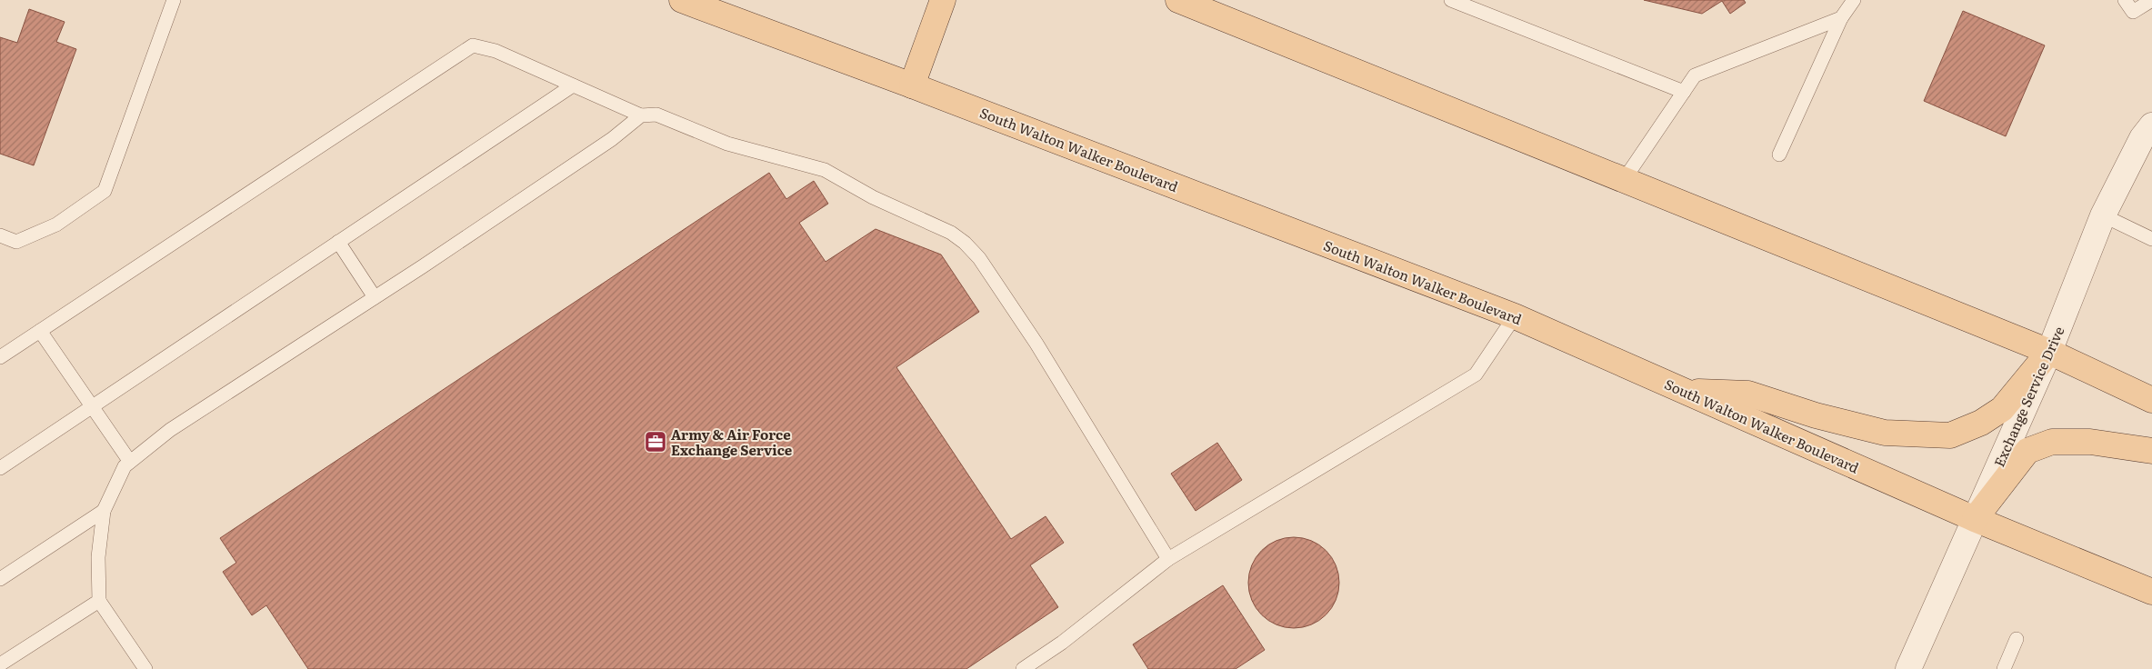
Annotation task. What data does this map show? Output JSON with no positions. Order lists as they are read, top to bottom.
{
  "streets": {
    "main road": ["South Walton Walker Boulevard"],
    "street": ["Exchange Service Drive"]
  },
  "crossings": [
    ["South Walton Walker Boulevard", "Exchange Service Drive"]
  ],
  "places": {
    "office": ["Army & Air Force Exchange Service"]
  }
}
